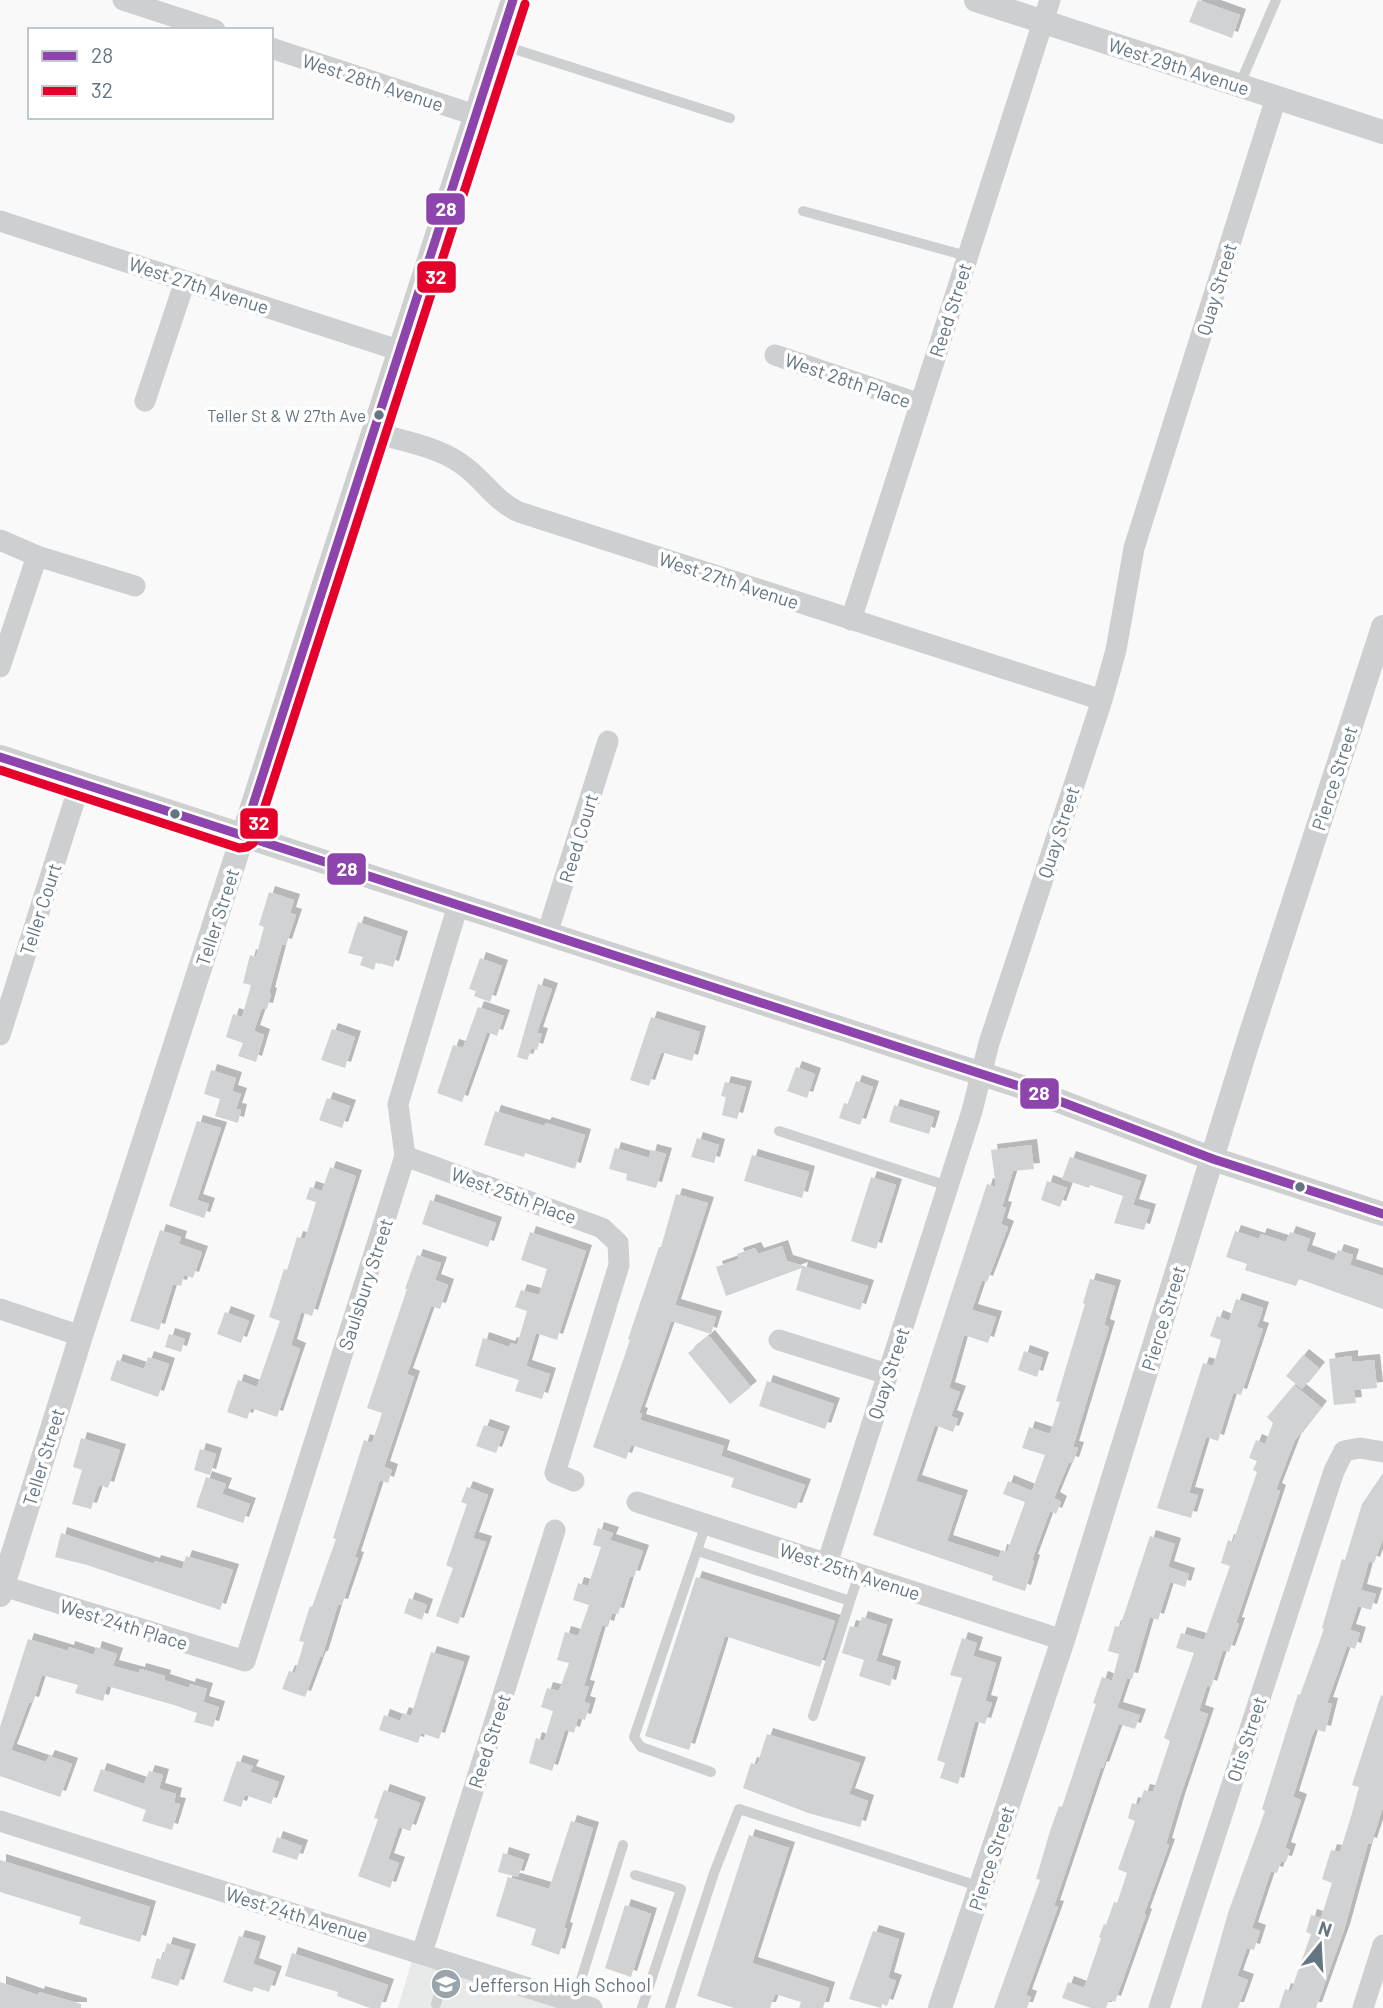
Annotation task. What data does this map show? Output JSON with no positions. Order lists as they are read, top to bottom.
{
  "streets": {
    "street": [
      "West 29th Avenue",
      "West 28th Avenue",
      "West 27th Avenue",
      "Quay Street",
      "Reed Street",
      "West 28th Place",
      "Pierce Street",
      "Reed Court",
      "Teller Court",
      "Teller Street",
      "West 25th Place",
      "Saulsbury Street",
      "West 25th Avenue",
      "West 24th Place",
      "Otis Street",
      "West 24th Avenue"
    ]
  },
  "crossings": [
    ["West 29th Avenue", "Quay Street"],
    ["West 29th Avenue", "Reed Street"],
    ["West 28th Avenue", "Teller Street"],
    ["West 27th Avenue", "Quay Street"],
    ["West 27th Avenue", "Reed Street"],
    ["West 27th Avenue", "Teller Street"],
    ["Quay Street", "West 25th Avenue"],
    ["Reed Street", "West 28th Place"],
    ["Reed Street", "West 24th Avenue"],
    ["Pierce Street", "West 25th Avenue"],
    ["Teller Street", "West 24th Place"],
    ["West 25th Place", "Saulsbury Street"],
    ["Saulsbury Street", "West 24th Place"]
  ],
  "places": {
    "other": ["Teller St & W 27th Ave"],
    "school or university": ["Jefferson High School"]
  },
  "lines": ["transit line 28", "transit line 32"],
  "legend": ["28", "32"],
  "north": "top"
}
